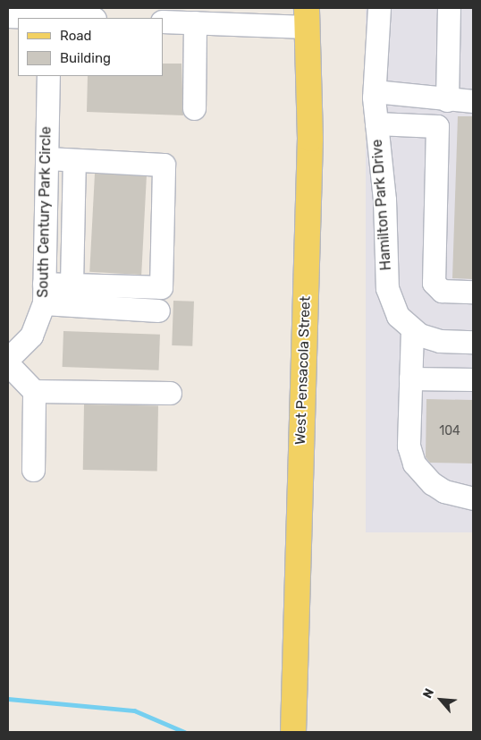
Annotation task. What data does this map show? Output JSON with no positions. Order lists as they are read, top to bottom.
{
  "streets": {
    "main road": ["West Pensacola Street"],
    "street": ["Hamilton Park Drive", "South Century Park Circle"]
  },
  "house_numbers": ["104"],
  "legend": ["Road", "Building"],
  "north": "top left"
}
